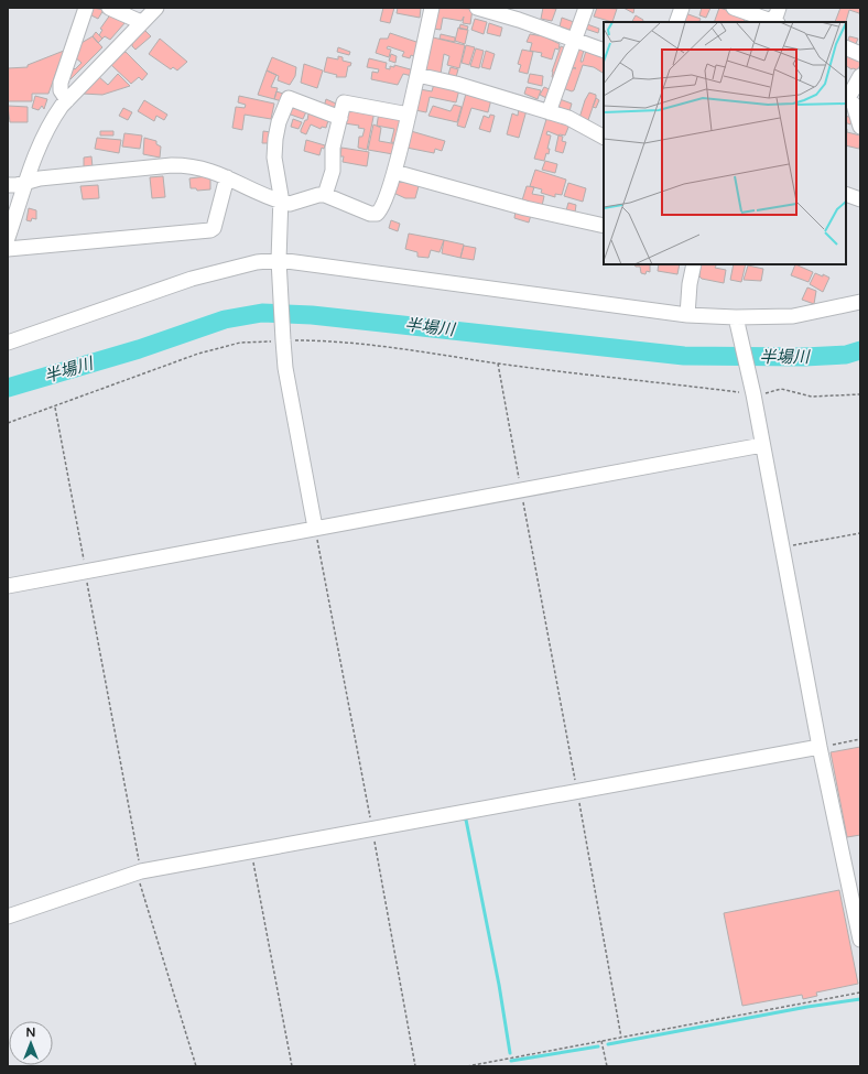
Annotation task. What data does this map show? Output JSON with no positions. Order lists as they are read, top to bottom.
{
  "water": ["半場川"],
  "north": "top"
}
